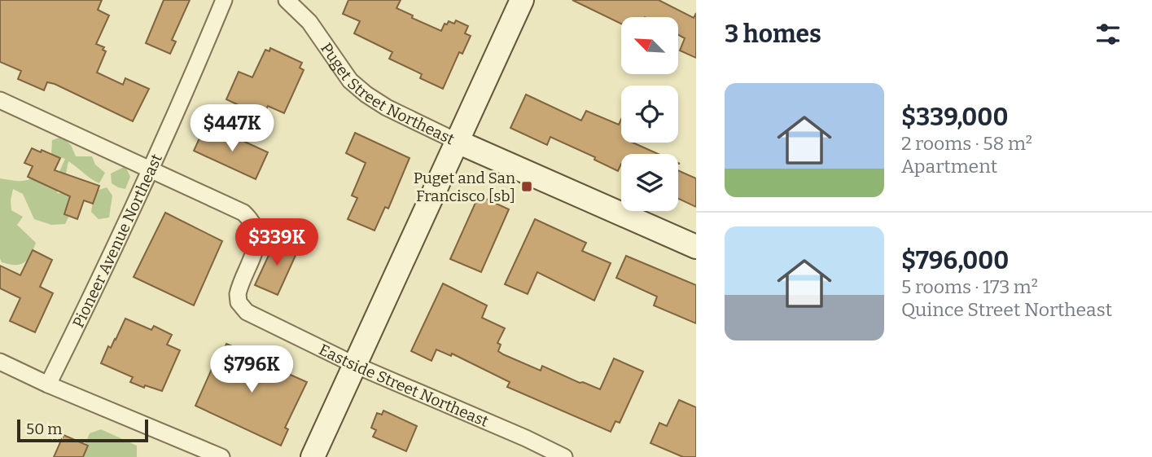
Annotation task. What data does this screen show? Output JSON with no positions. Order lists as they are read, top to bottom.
{
  "streets": {
    "street": ["Puget Street Northeast", "Pioneer Avenue Northeast", "Eastside Street Northeast"]
  },
  "crossings": [
    ["Pioneer Avenue Northeast", "Eastside Street Northeast"]
  ],
  "places": {
    "transit": ["Puget and San Francisco [sb]"]
  },
  "scale_bar": "50 m",
  "north": "top left",
  "page": {
    "heading": "3 homes",
    "list": [
      {
        "name": "$339,000",
        "note": "2 rooms · 58 m² · Apartment"
      },
      {
        "name": "$796,000",
        "note": "5 rooms · 173 m² · Quince Street Northeast"
      }
    ],
    "price": ["$447K", "$339K", "$796K"],
    "scale": "50 m"
  }
}
